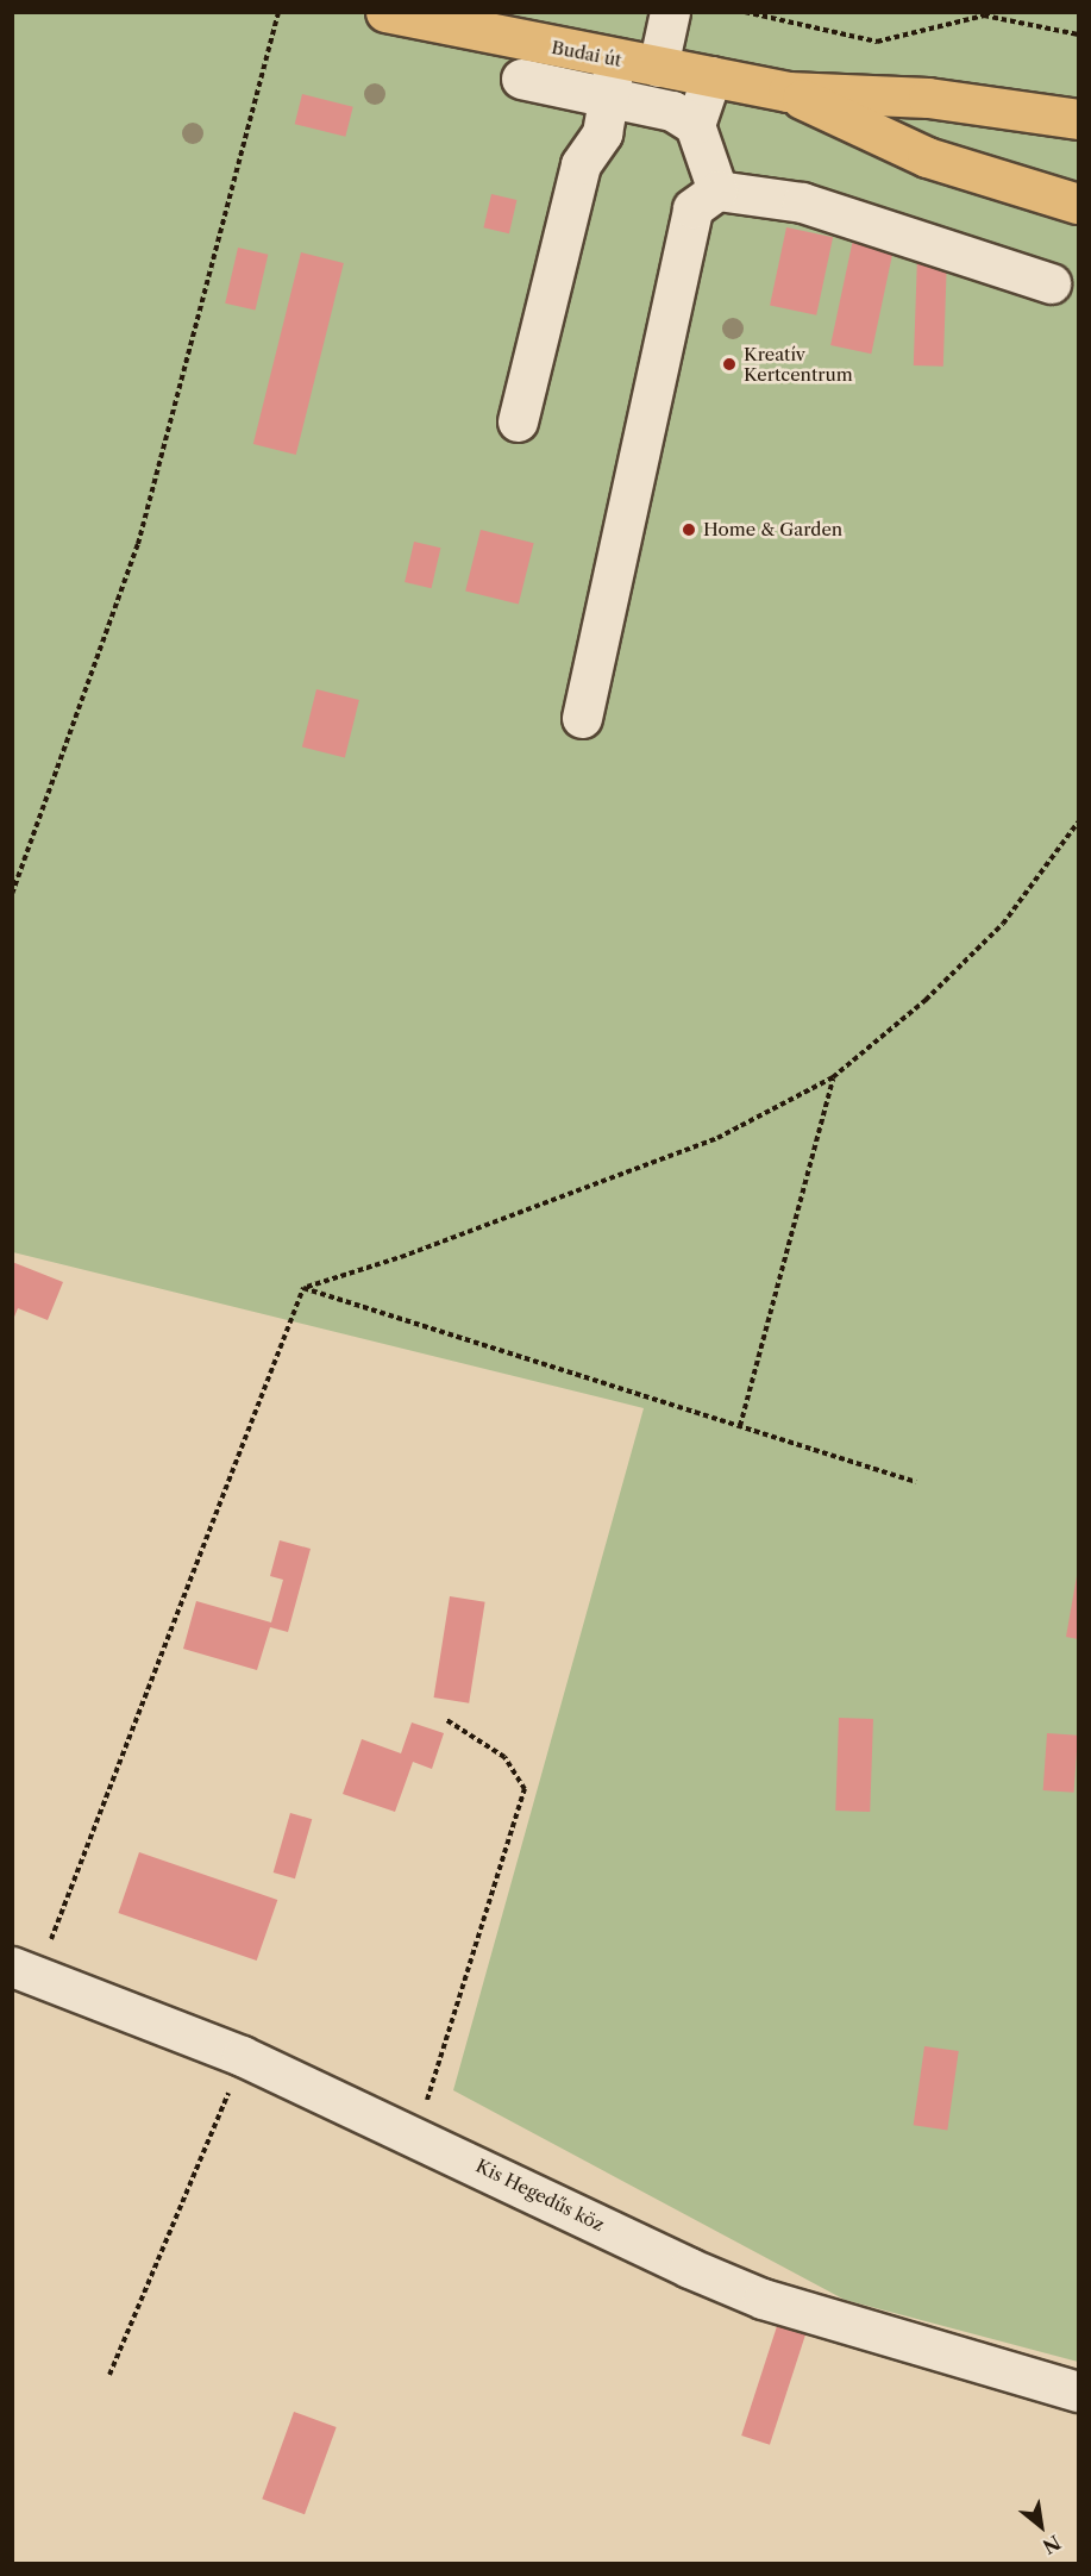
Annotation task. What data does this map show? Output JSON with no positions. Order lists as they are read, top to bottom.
{
  "streets": {
    "main road": ["Budai út"],
    "street": ["Kis Hegedűs köz"]
  },
  "places": ["Kreatív Kertcentrum", "Home & Garden"],
  "north": "bottom right"
}
